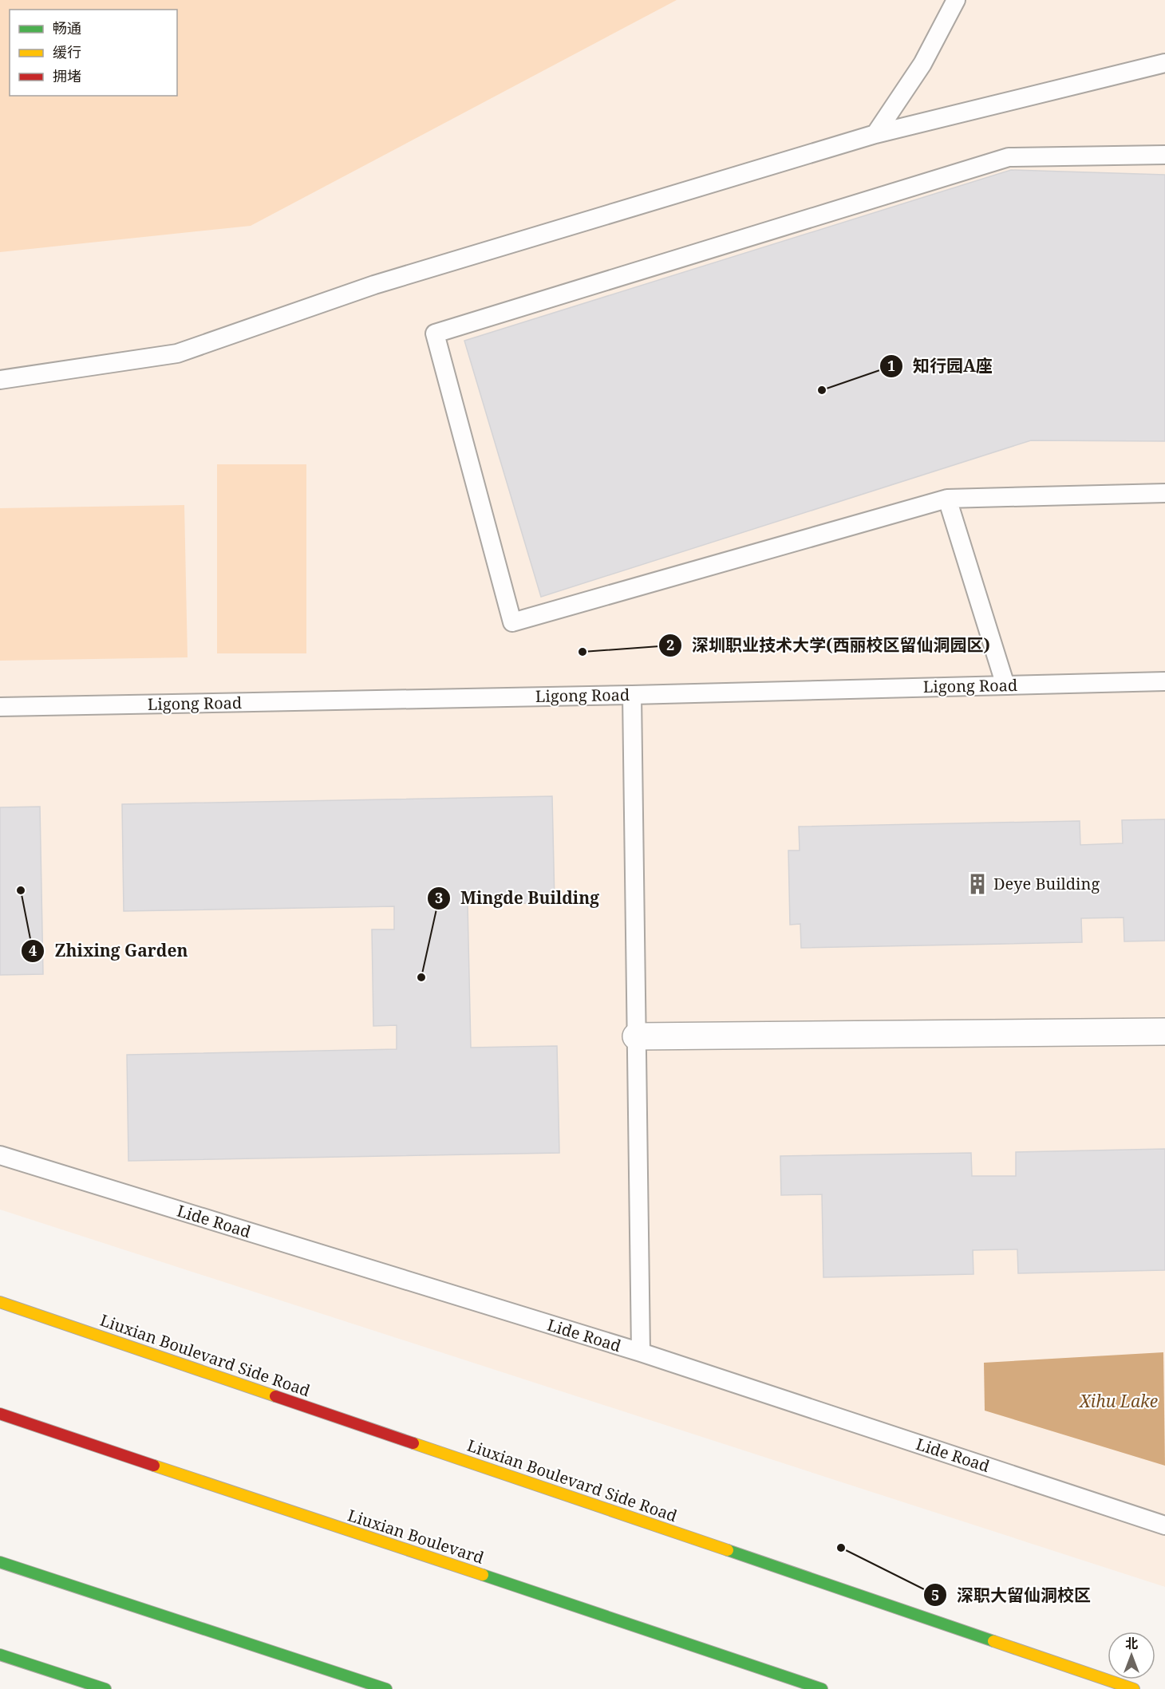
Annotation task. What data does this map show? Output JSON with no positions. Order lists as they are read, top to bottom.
{
  "streets": {
    "main road": ["Liuxian Boulevard Side Road", "Liuxian Boulevard"],
    "lane": ["Ligong Road", "Lide Road"]
  },
  "water": ["Xihu Lake"],
  "places": {
    "other": [
      "知行园A座",
      "深圳职业技术大学(西丽校区留仙洞园区)",
      "Zhixing Garden",
      "Mingde Building",
      "深职大留仙洞校区"
    ],
    "building": ["Deye Building"]
  },
  "legend": ["畅通", "缓行", "拥堵"],
  "north": "top"
}
